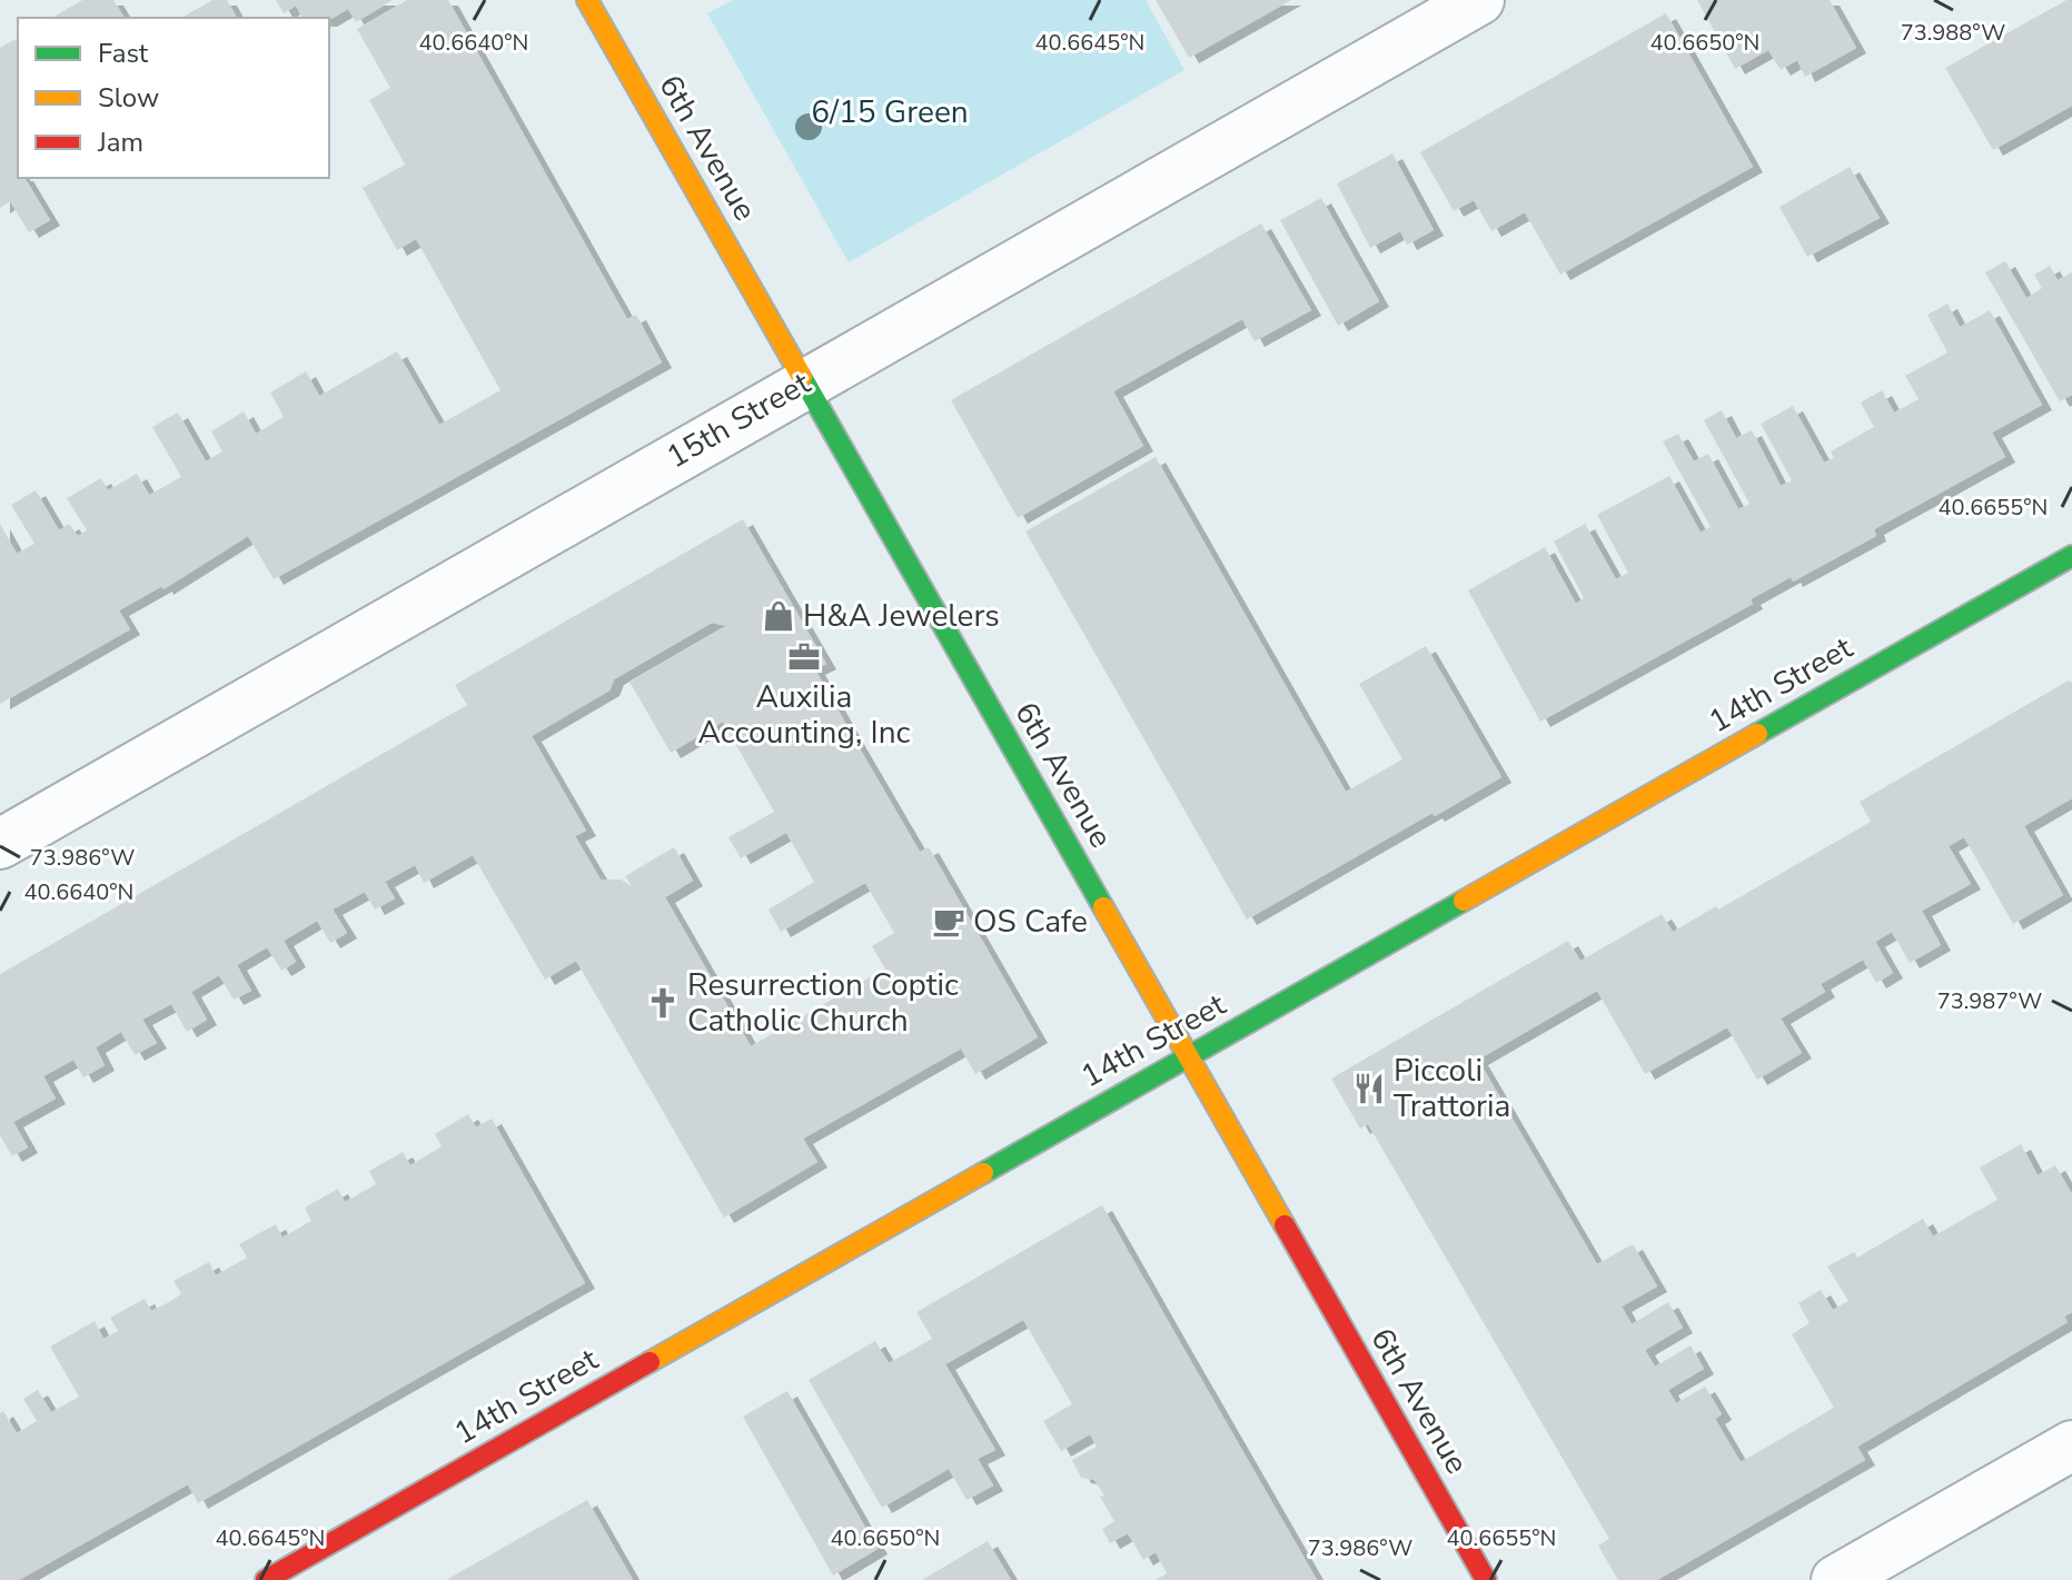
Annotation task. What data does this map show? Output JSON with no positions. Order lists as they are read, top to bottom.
{
  "streets": {
    "street": ["6th Avenue", "15th Street", "14th Street"]
  },
  "crossings": [
    ["6th Avenue", "15th Street"],
    ["6th Avenue", "14th Street"]
  ],
  "parks": ["6/15 Green"],
  "places": {
    "shop": ["H&A Jewelers"],
    "office": ["Auxilia Accounting, Inc"],
    "cafe": ["OS Cafe"],
    "church": ["Resurrection Coptic Catholic Church"],
    "restaurant": ["Piccoli Trattoria"]
  },
  "legend": ["Fast", "Slow", "Jam"],
  "coordinates": [
    "73.988°W",
    "40.6640°N",
    "40.6645°N",
    "40.6650°N",
    "40.6655°N",
    "73.986°W",
    "73.987°W"
  ]
}
